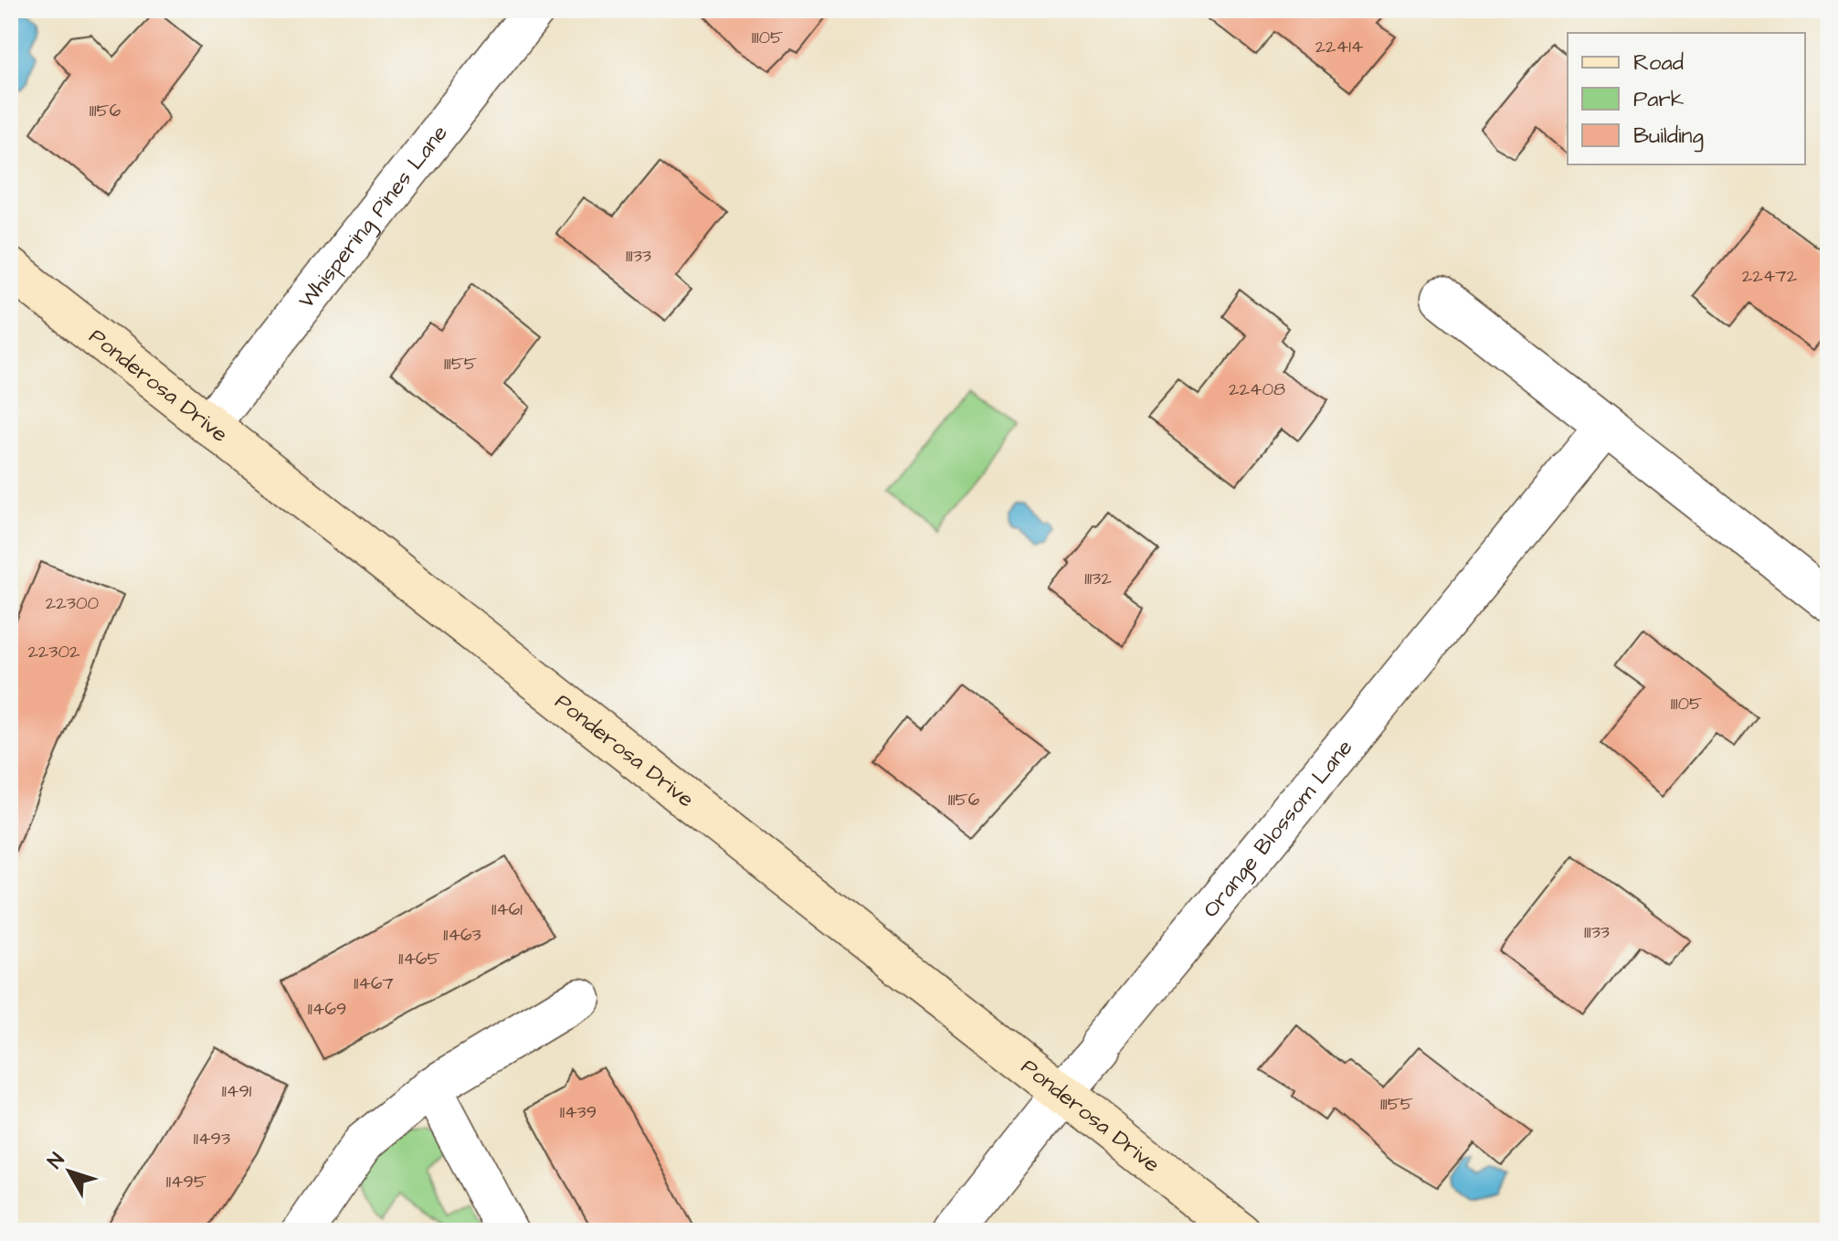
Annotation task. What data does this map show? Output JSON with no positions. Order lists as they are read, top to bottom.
{
  "streets": {
    "street": ["Whispering Pines Lane", "Ponderosa Drive", "Orange Blossom Lane"]
  },
  "crossings": [
    ["Whispering Pines Lane", "Ponderosa Drive"],
    ["Ponderosa Drive", "Orange Blossom Lane"]
  ],
  "house_numbers": [
    "11105",
    "22414",
    "11156",
    "11133",
    "22472",
    "11155",
    "22408",
    "11132",
    "22300",
    "22302",
    "11105",
    "11156",
    "11461",
    "11133",
    "11463",
    "11465",
    "11467",
    "11469",
    "11491",
    "11155",
    "11439",
    "11493",
    "11495"
  ],
  "legend": ["Road", "Park", "Building"],
  "north": "top left"
}
